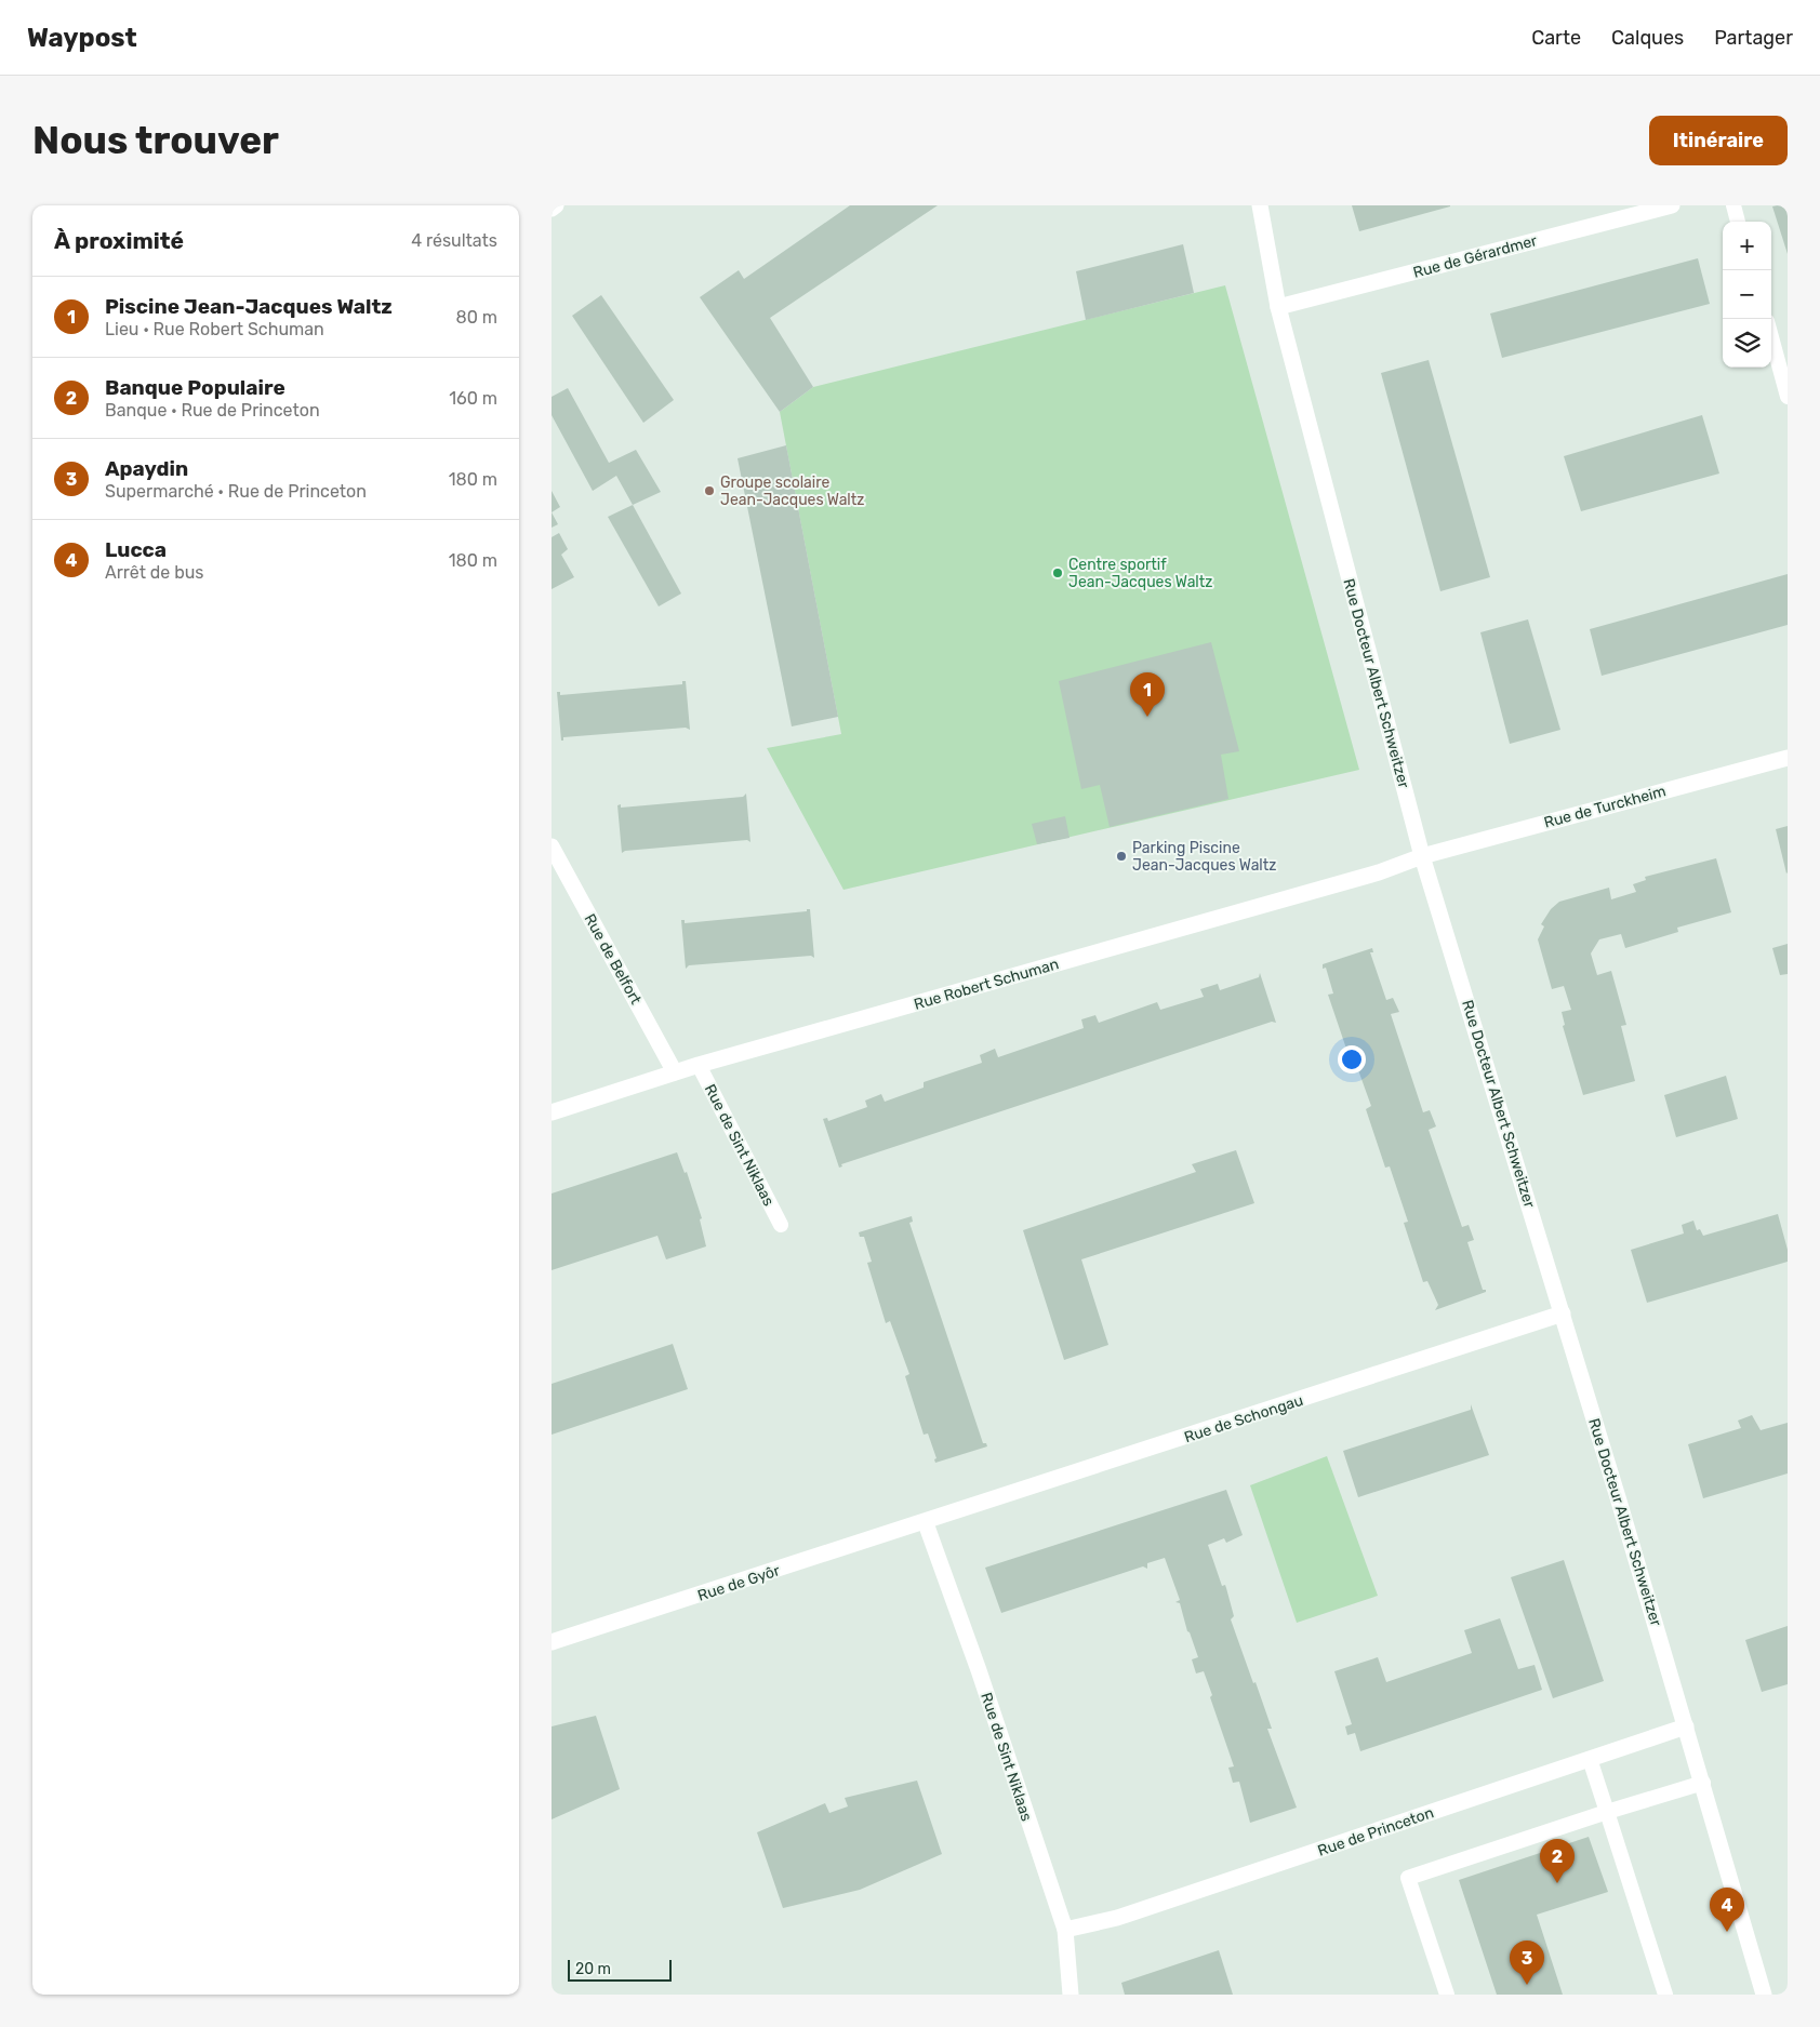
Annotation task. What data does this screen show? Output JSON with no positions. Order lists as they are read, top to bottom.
{
  "streets": {
    "street": [
      "Rue de Gérardmer",
      "Rue Docteur Albert Schweitzer",
      "Rue de Turckheim",
      "Rue de Belfort",
      "Rue Robert Schuman",
      "Rue de Sint Niklaas",
      "Rue de Schongau",
      "Rue de Gyôr",
      "Rue de Princeton"
    ]
  },
  "crossings": [
    ["Rue de Gérardmer", "Rue Docteur Albert Schweitzer"],
    ["Rue Docteur Albert Schweitzer", "Rue de Turckheim"],
    ["Rue Docteur Albert Schweitzer", "Rue Robert Schuman"],
    ["Rue Docteur Albert Schweitzer", "Rue de Schongau"],
    ["Rue Docteur Albert Schweitzer", "Rue de Princeton"],
    ["Rue de Turckheim", "Rue Robert Schuman"],
    ["Rue de Belfort", "Rue Robert Schuman"],
    ["Rue Robert Schuman", "Rue de Sint Niklaas"],
    ["Rue de Sint Niklaas", "Rue de Schongau"],
    ["Rue de Sint Niklaas", "Rue de Gyôr"],
    ["Rue de Sint Niklaas", "Rue de Princeton"],
    ["Rue de Schongau", "Rue de Gyôr"]
  ],
  "places": ["Groupe scolaire Jean-Jacques Waltz", "Centre sportif Jean-Jacques Waltz", "Parking Piscine Jean-Jacques Waltz"],
  "scale_bar": "20 m",
  "page": {
    "header": "Waypost",
    "nav": ["Carte", "Calques", "Partager"],
    "buttons": "Itinéraire",
    "title": "Nous trouver",
    "heading": ["À proximité", "4 résultats"],
    "map_buttons": ["+", "−"],
    "list": [
      {
        "mark": "1",
        "name": "Piscine Jean-Jacques Waltz",
        "note": "Lieu · Rue Robert Schuman",
        "value": "80 m"
      },
      {
        "mark": "2",
        "name": "Banque Populaire",
        "note": "Banque · Rue de Princeton",
        "value": "160 m"
      },
      {
        "mark": "3",
        "name": "Apaydin",
        "note": "Supermarché · Rue de Princeton",
        "value": "180 m"
      },
      {
        "mark": "4",
        "name": "Lucca",
        "note": "Arrêt de bus",
        "value": "180 m"
      }
    ],
    "pins": [
      "1",
      "2",
      "4",
      "3"
    ],
    "scale": "20 m"
  }
}
